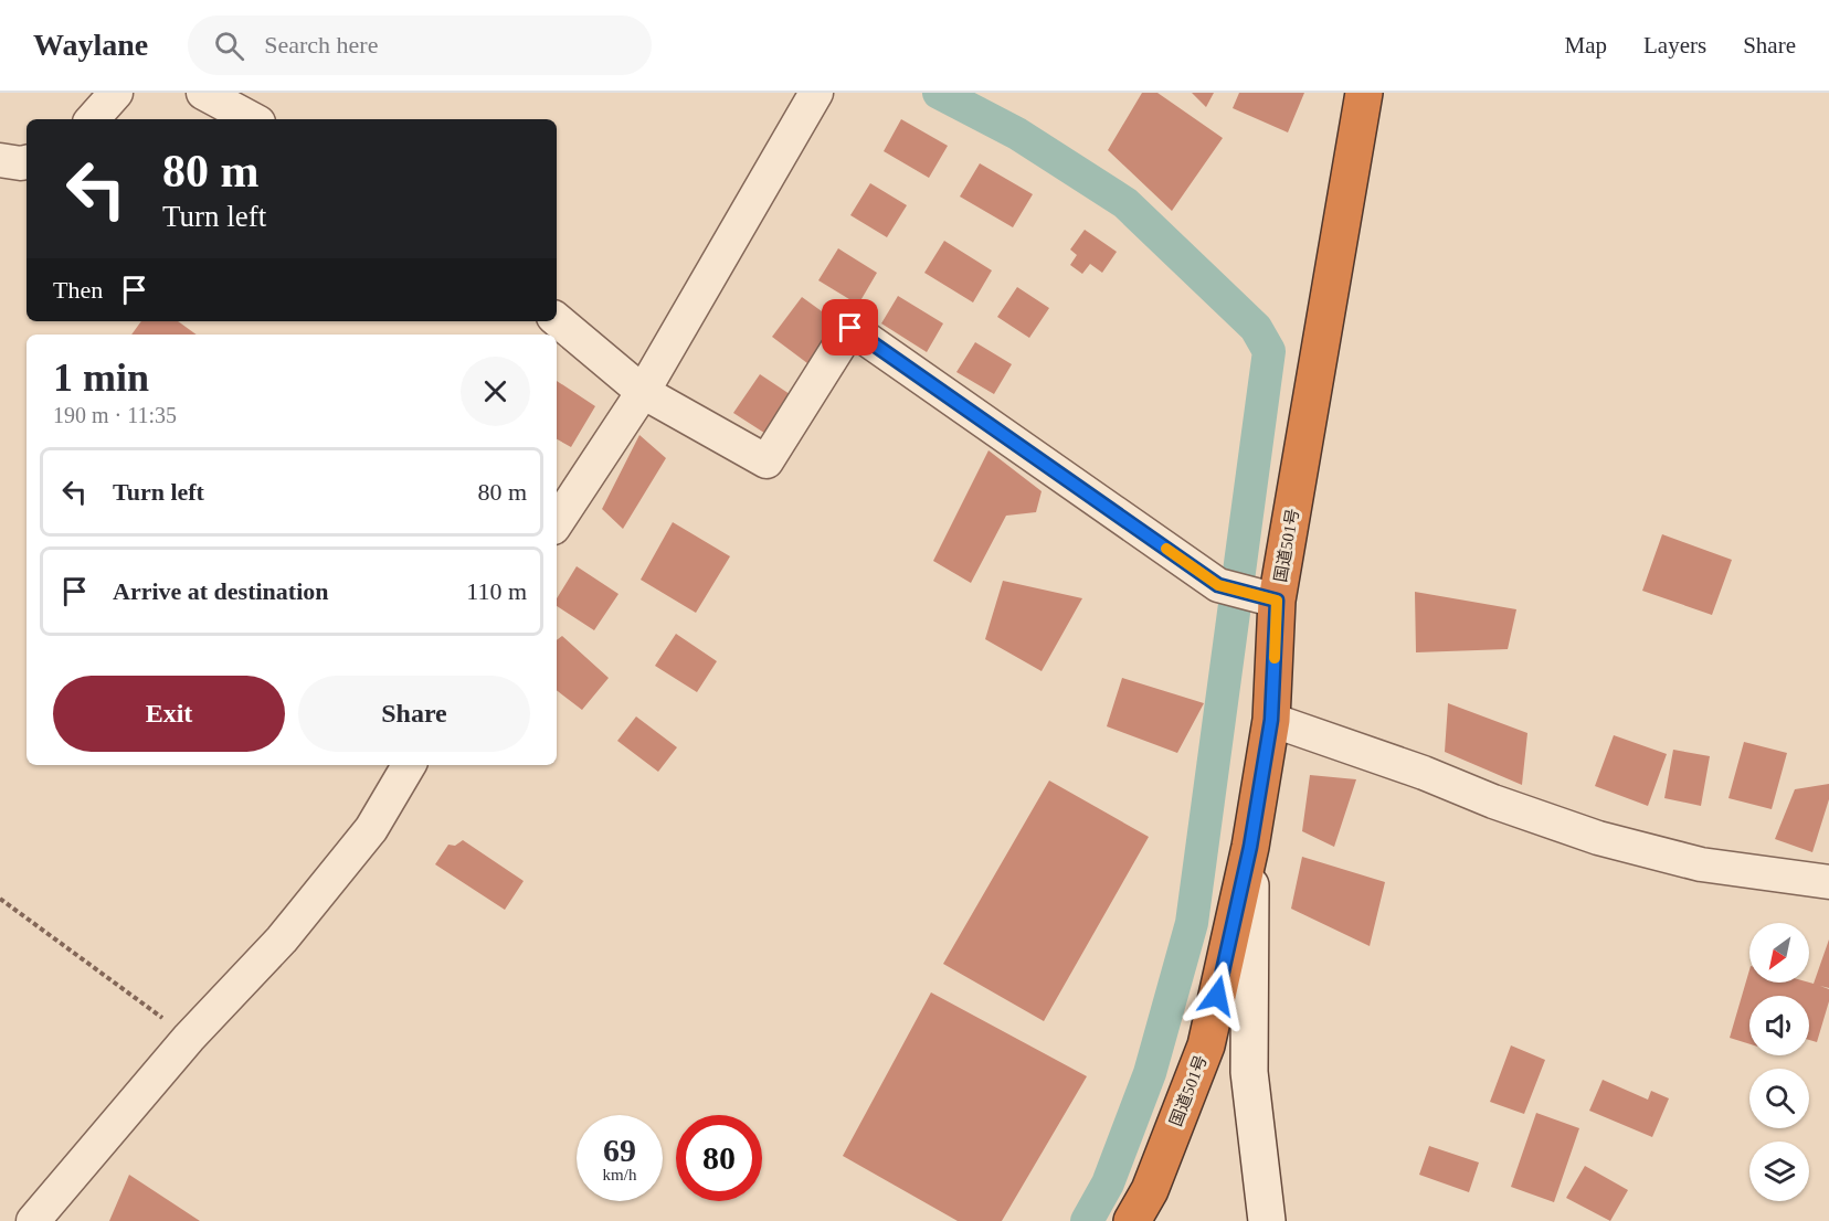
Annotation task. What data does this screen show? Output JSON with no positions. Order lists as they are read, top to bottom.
{
  "streets": {
    "highway": ["国道501号"]
  },
  "north": "bottom left",
  "page": {
    "header": "Waylane",
    "search": "Search here",
    "nav": ["Map", "Layers", "Share"],
    "turn": ["80 m", "Turn left"],
    "then": "Then",
    "heading": ["1 min", "190 m · 11:35"],
    "list": [
      {
        "name": "Turn left",
        "value": "80 m"
      },
      {
        "name": "Arrive at destination",
        "value": "110 m"
      }
    ],
    "buttons": ["Exit", "Share"],
    "speed": "69 km/h",
    "limit": "80"
  }
}
